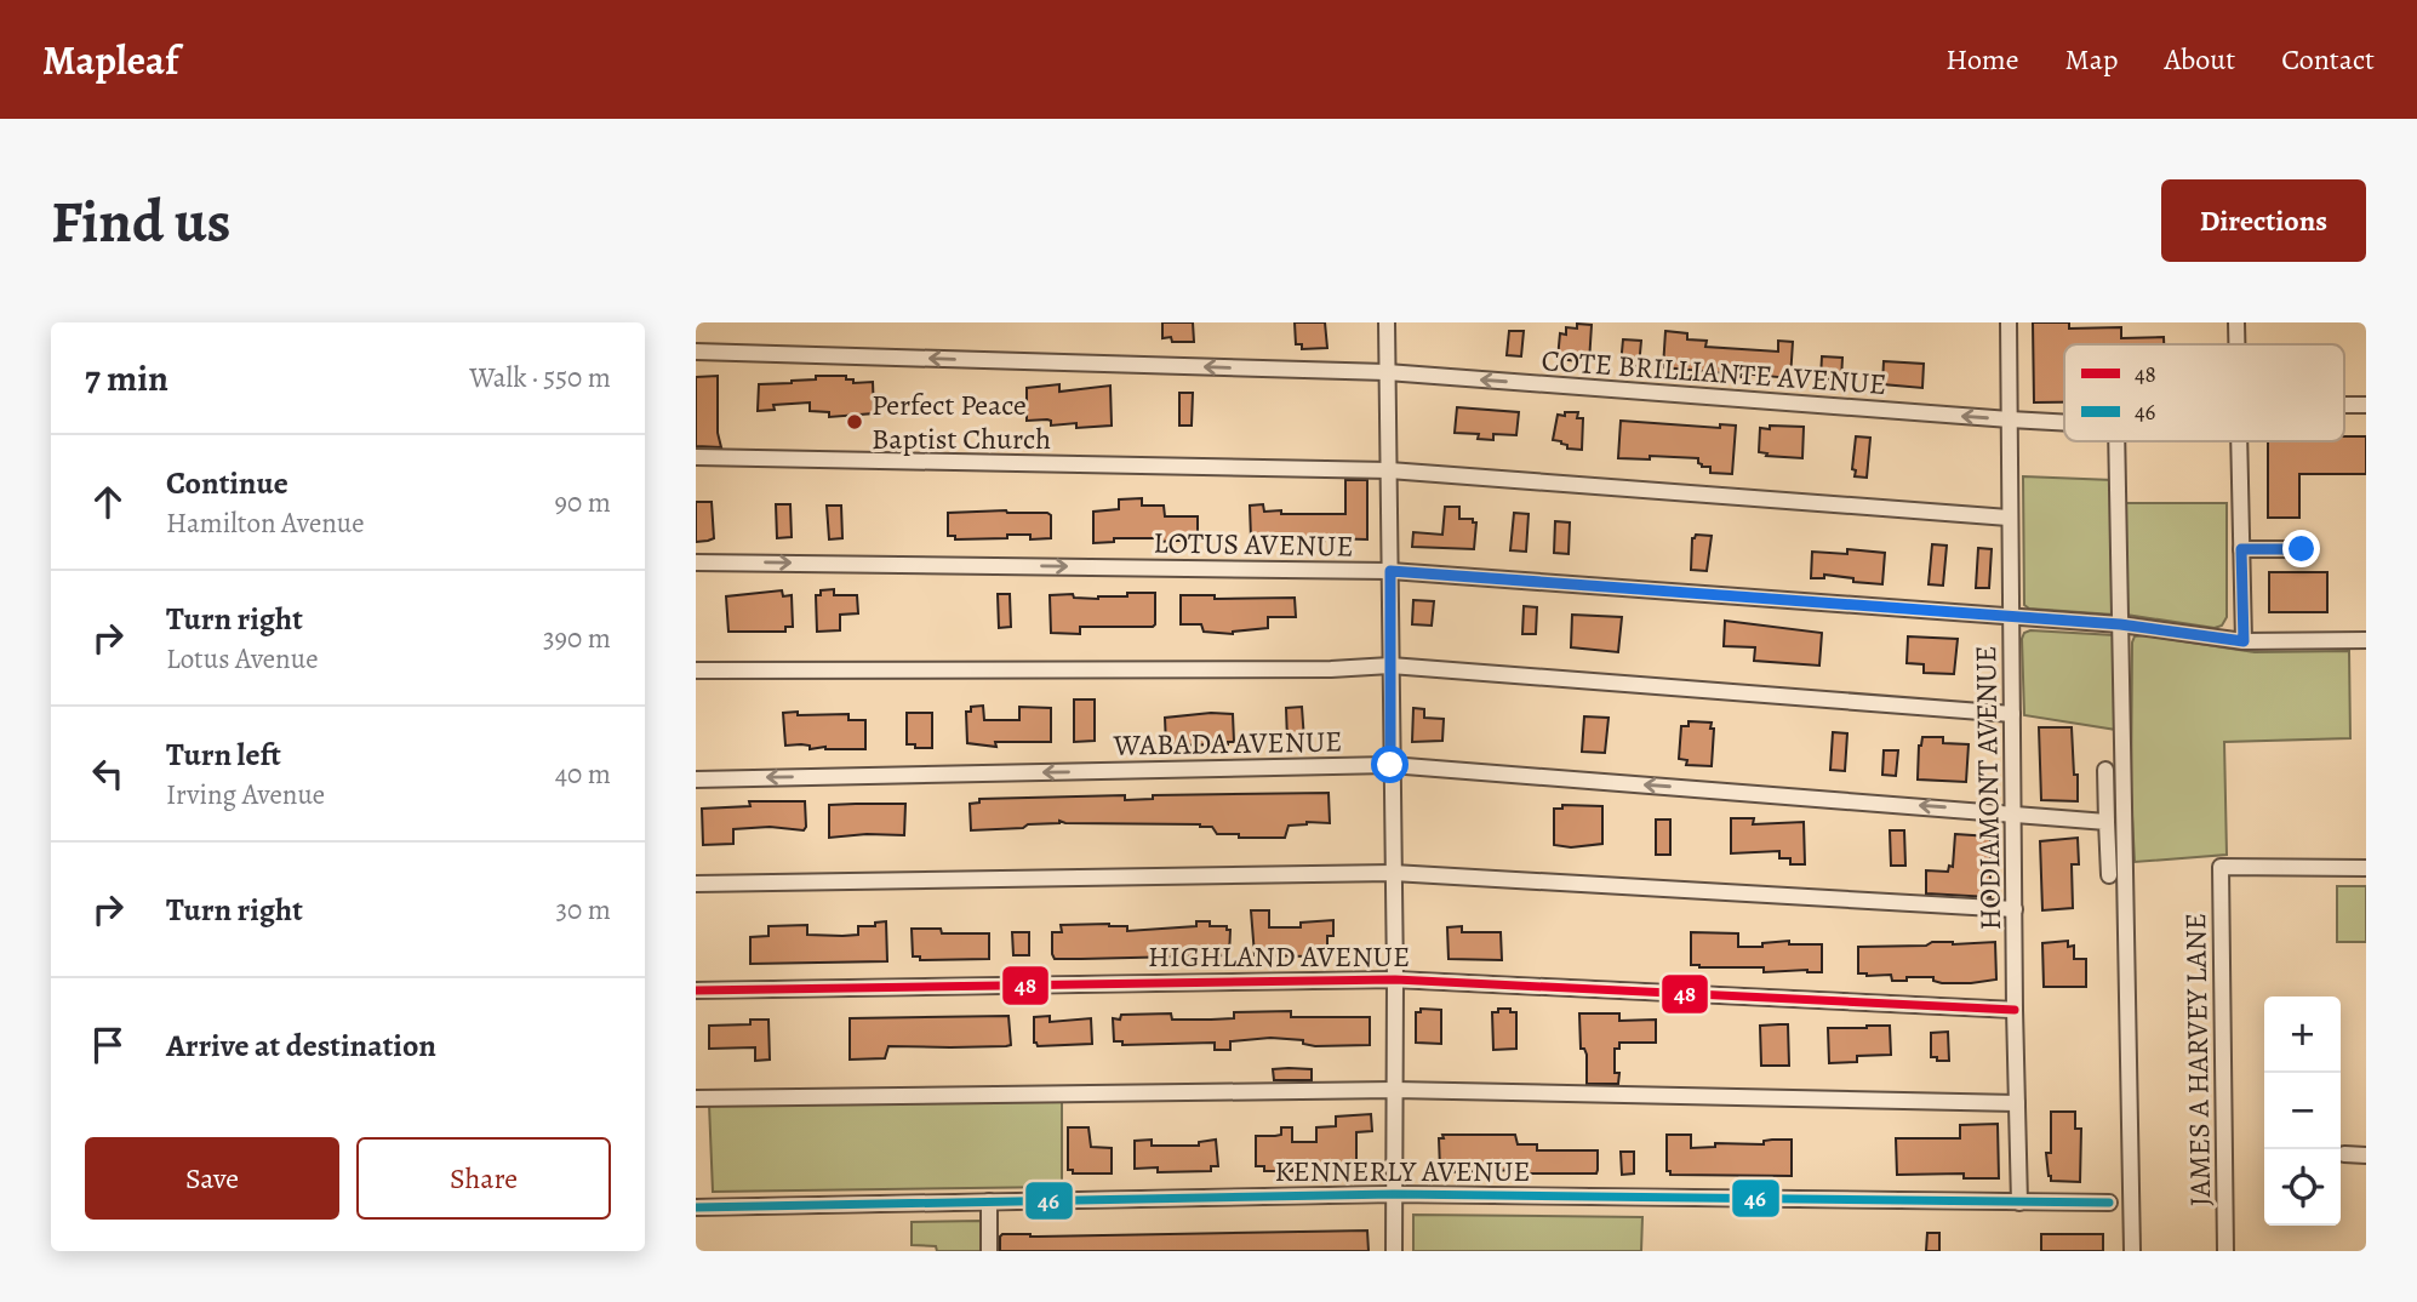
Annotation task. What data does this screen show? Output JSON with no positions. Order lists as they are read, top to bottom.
{
  "streets": {
    "street": [
      "COTE BRILLIANTE AVENUE",
      "LOTUS AVENUE",
      "WABADA AVENUE",
      "HODIAMONT AVENUE",
      "HIGHLAND AVENUE",
      "JAMES A HARVEY LANE",
      "KENNERLY AVENUE"
    ]
  },
  "crossings": [
    ["COTE BRILLIANTE AVENUE", "LOTUS AVENUE"],
    ["COTE BRILLIANTE AVENUE", "HODIAMONT AVENUE"],
    ["LOTUS AVENUE", "HODIAMONT AVENUE"],
    ["WABADA AVENUE", "HODIAMONT AVENUE"],
    ["HODIAMONT AVENUE", "HIGHLAND AVENUE"],
    ["HODIAMONT AVENUE", "KENNERLY AVENUE"]
  ],
  "places": ["Perfect Peace Baptist Church"],
  "lines": ["transit line 48", "transit line 46"],
  "legend": ["48", "46"],
  "page": {
    "header": "Mapleaf",
    "nav": [
      "Home",
      "Map",
      "About",
      "Contact"
    ],
    "buttons": [
      "Directions",
      ["Save", "Share"]
    ],
    "title": "Find us",
    "heading": ["7 min", "Walk · 550 m"],
    "list": [
      ["Continue", "Hamilton Avenue", "90 m"],
      ["Turn right", "Lotus Avenue", "390 m"],
      ["Turn left", "Irving Avenue", "40 m"],
      ["Turn right", "30 m"],
      "Arrive at destination"
    ],
    "map_buttons": ["+", "−"]
  }
}
